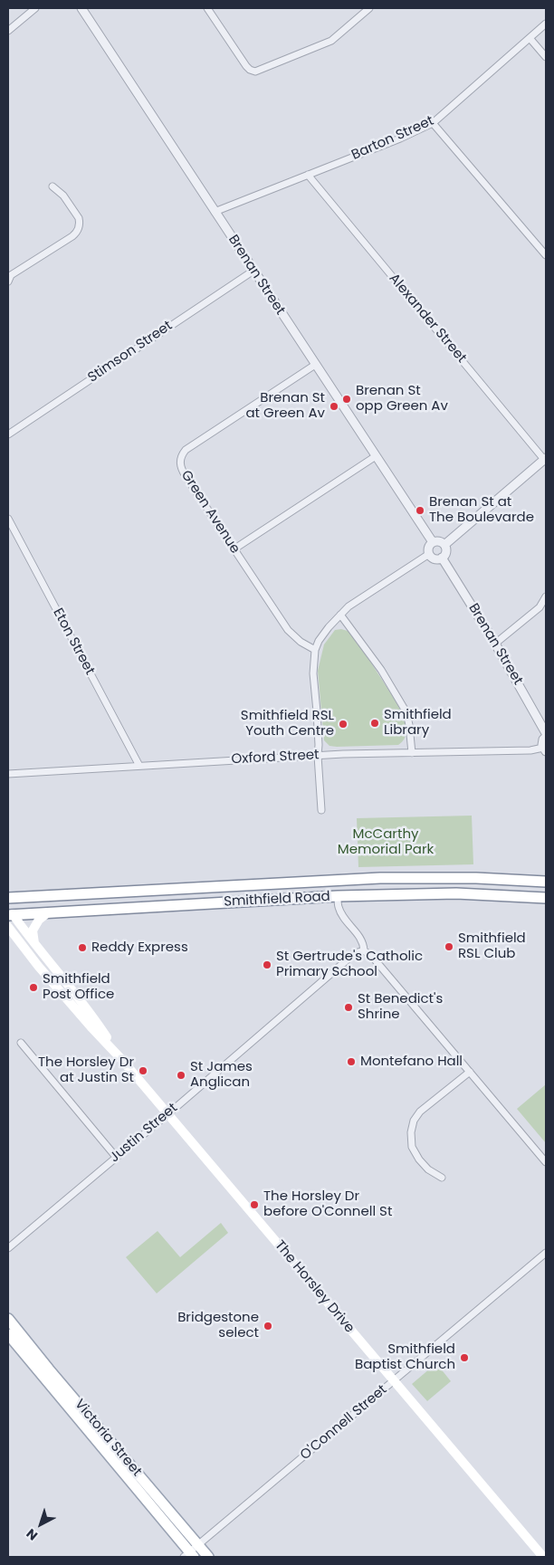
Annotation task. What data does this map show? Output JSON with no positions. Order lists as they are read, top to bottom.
{
  "streets": {
    "main road": ["Smithfield Road", "The Horsley Drive", "Victoria Street"],
    "street": [
      "Barton Street",
      "Brenan Street",
      "Alexander Street",
      "Stimson Street",
      "Green Avenue",
      "Eton Street",
      "Oxford Street",
      "Justin Street",
      "O'Connell Street"
    ]
  },
  "crossings": [
    ["Barton Street", "Brenan Street"],
    ["Barton Street", "Alexander Street"],
    ["Brenan Street", "Stimson Street"],
    ["Brenan Street", "Green Avenue"],
    ["Eton Street", "Oxford Street"],
    ["Smithfield Road", "The Horsley Drive"],
    ["Justin Street", "The Horsley Drive"],
    ["The Horsley Drive", "O'Connell Street"],
    ["O'Connell Street", "Victoria Street"]
  ],
  "parks": ["McCarthy Memorial Park"],
  "places": [
    "Brenan St opp Green Av",
    "Brenan St at Green Av",
    "Brenan St at The Boulevarde",
    "Smithfield Library",
    "Smithfield RSL Youth Centre",
    "Smithfield RSL Club",
    "Reddy Express",
    "St Gertrude's Catholic Primary School",
    "Smithfield Post Office",
    "St Benedict's Shrine",
    "Montefano Hall",
    "The Horsley Dr at Justin St",
    "St James Anglican",
    "The Horsley Dr before O'Connell St",
    "Bridgestone select",
    "Smithfield Baptist Church"
  ],
  "north": "bottom left"
}
